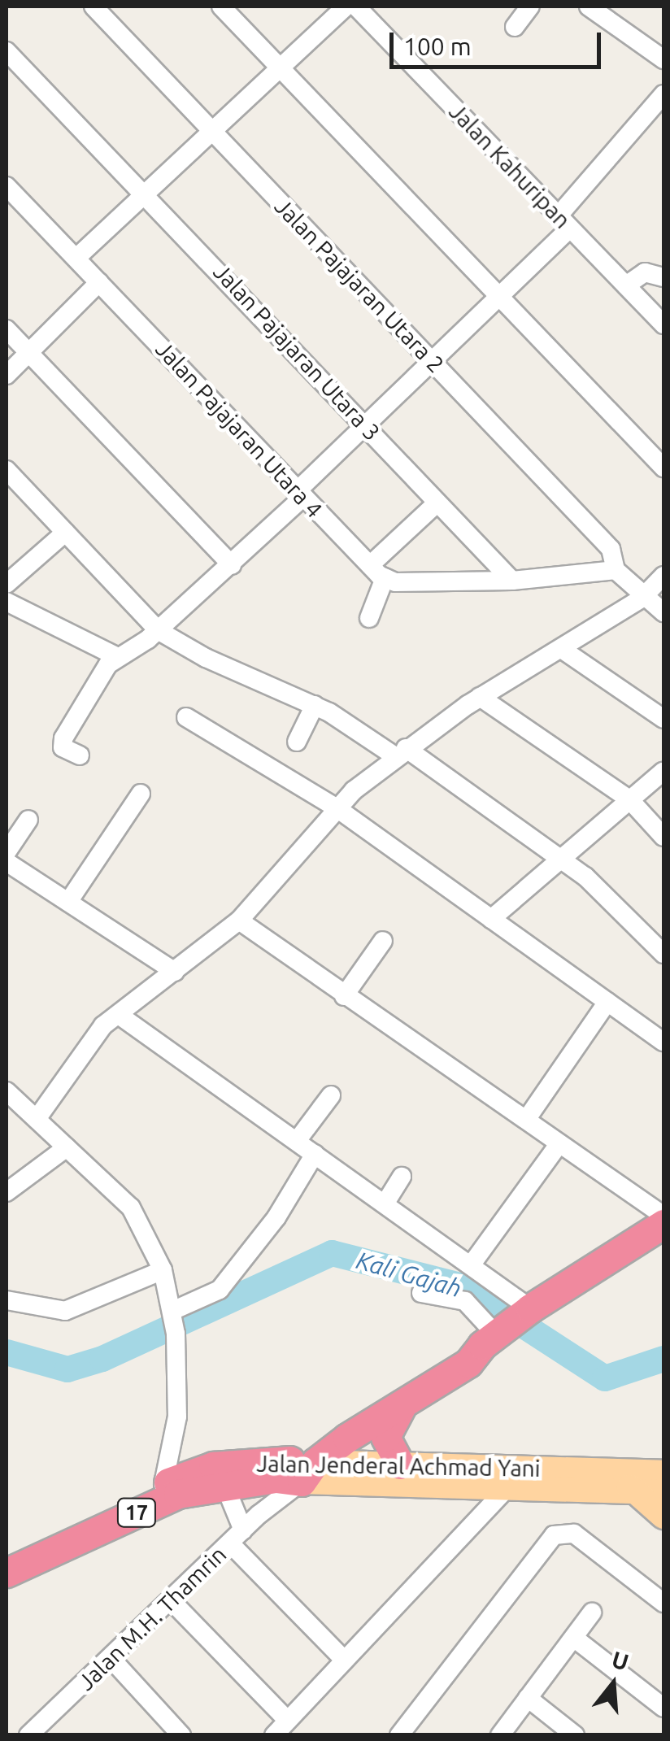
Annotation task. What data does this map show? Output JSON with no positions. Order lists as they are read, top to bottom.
{
  "streets": {
    "highway": ["Jalan Jenderal Achmad Yani", "17"],
    "street": [
      "Jalan Kahuripan",
      "Jalan Pajajaran Utara 2",
      "Jalan Pajajaran Utara 3",
      "Jalan Pajajaran Utara 4",
      "Jalan M.H. Thamrin"
    ]
  },
  "crossings": [
    ["Jalan Jenderal Achmad Yani", "17"],
    ["Jalan Jenderal Achmad Yani", "Jalan M.H. Thamrin"],
    ["17", "Jalan M.H. Thamrin"]
  ],
  "water": ["Kali Gajah"],
  "scale_bar": "100 m",
  "north": "top"
}
